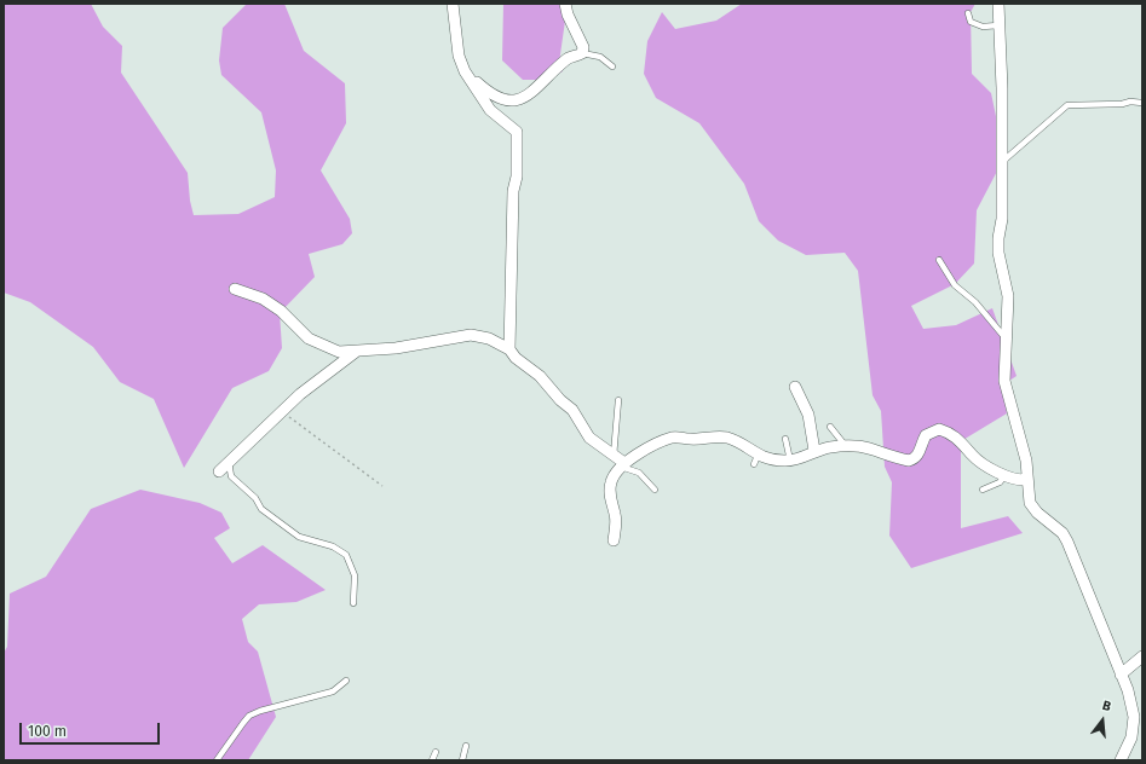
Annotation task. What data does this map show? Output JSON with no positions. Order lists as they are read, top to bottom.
{
  "scale_bar": "100 m",
  "north": "top"
}
